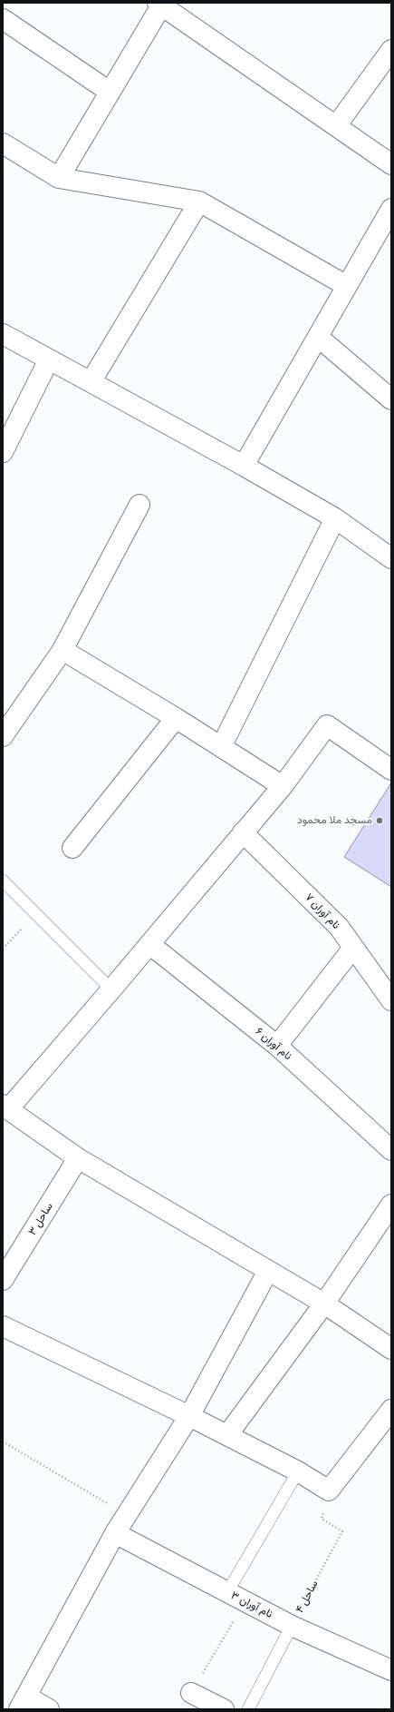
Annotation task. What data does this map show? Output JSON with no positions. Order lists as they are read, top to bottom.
{
  "streets": {
    "street": [
      "نام آوران ۷",
      "نام آوران ۶",
      "ساحل ۳",
      "نام آوران ۳"
    ],
    "lane": ["ساحل ۴"]
  },
  "crossings": [
    ["ساحل ۴", "نام آوران ۳"]
  ],
  "places": ["مسجد ملا محمود"]
}
